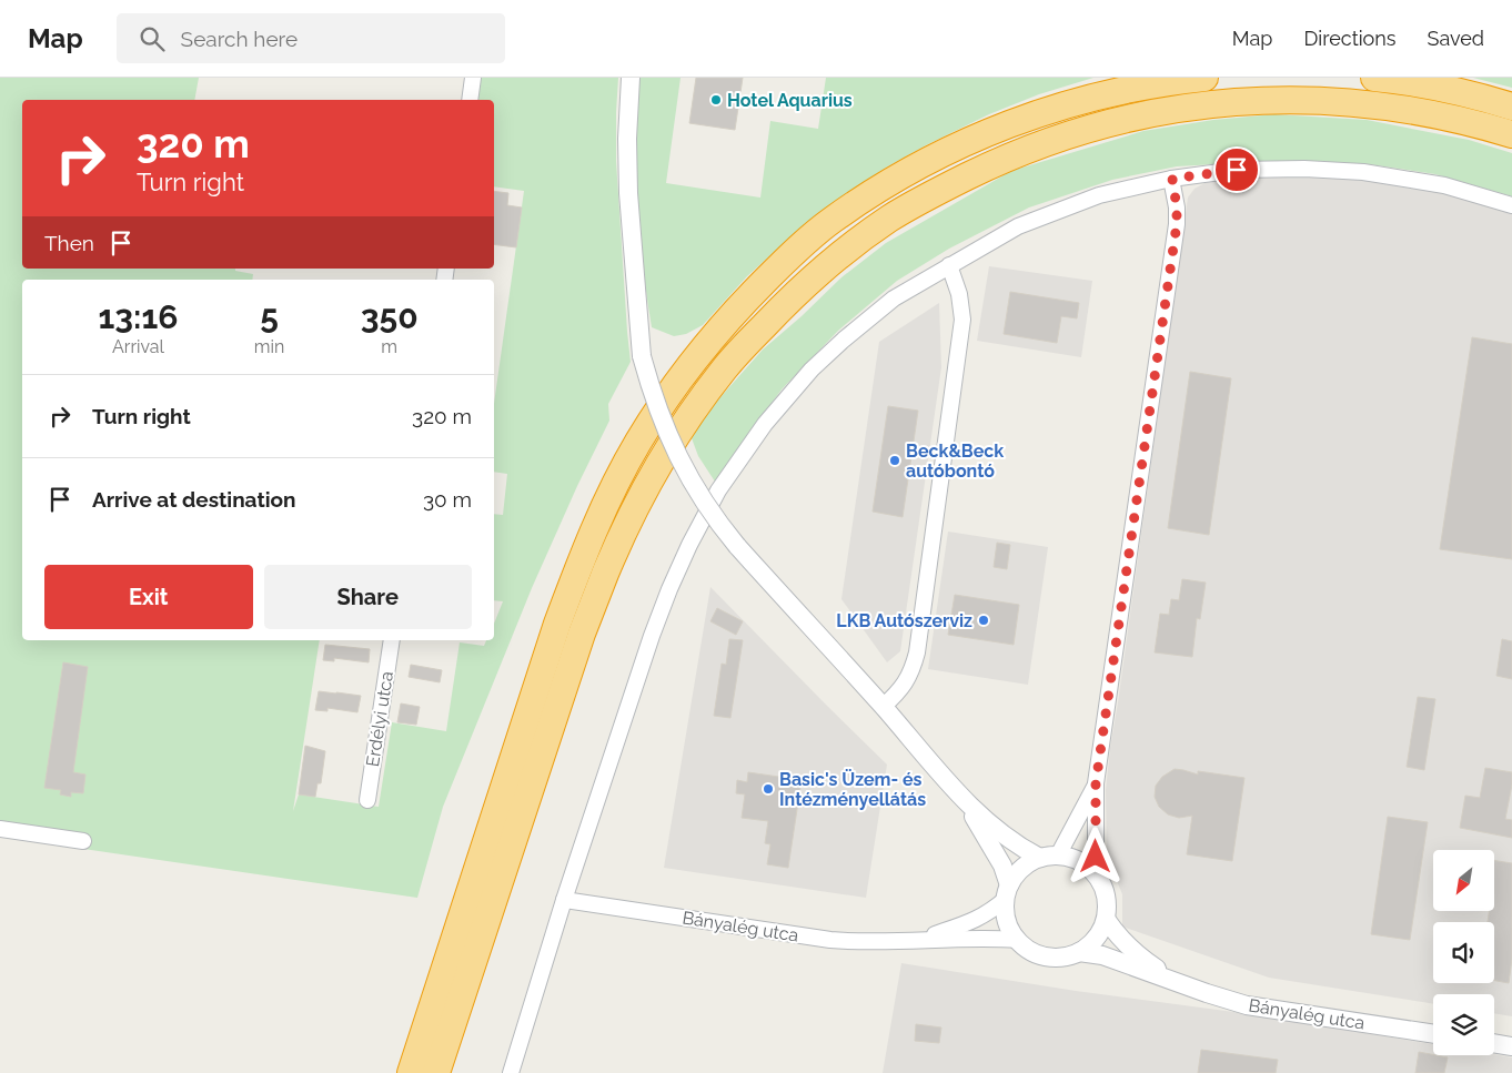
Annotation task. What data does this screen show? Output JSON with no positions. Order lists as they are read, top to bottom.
{
  "streets": {
    "street": ["Erdélyi utca", "Bányalég utca"]
  },
  "places": [
    "Hotel Aquarius",
    "Beck&Beck autóbontó",
    "LKB Autószerviz",
    "Basic's Üzem- és Intézményellátás"
  ],
  "north": "bottom left",
  "page": {
    "header": "Map",
    "search": "Search here",
    "nav": ["Map", "Directions", "Saved"],
    "turn": ["320 m", "Turn right"],
    "then": "Then",
    "eta": [
      "13:16",
      "Arrival",
      "5",
      "min",
      "350",
      "m"
    ],
    "list": [
      {
        "name": "Turn right",
        "value": "320 m"
      },
      {
        "name": "Arrive at destination",
        "value": "30 m"
      }
    ],
    "buttons": ["Exit", "Share"]
  }
}
